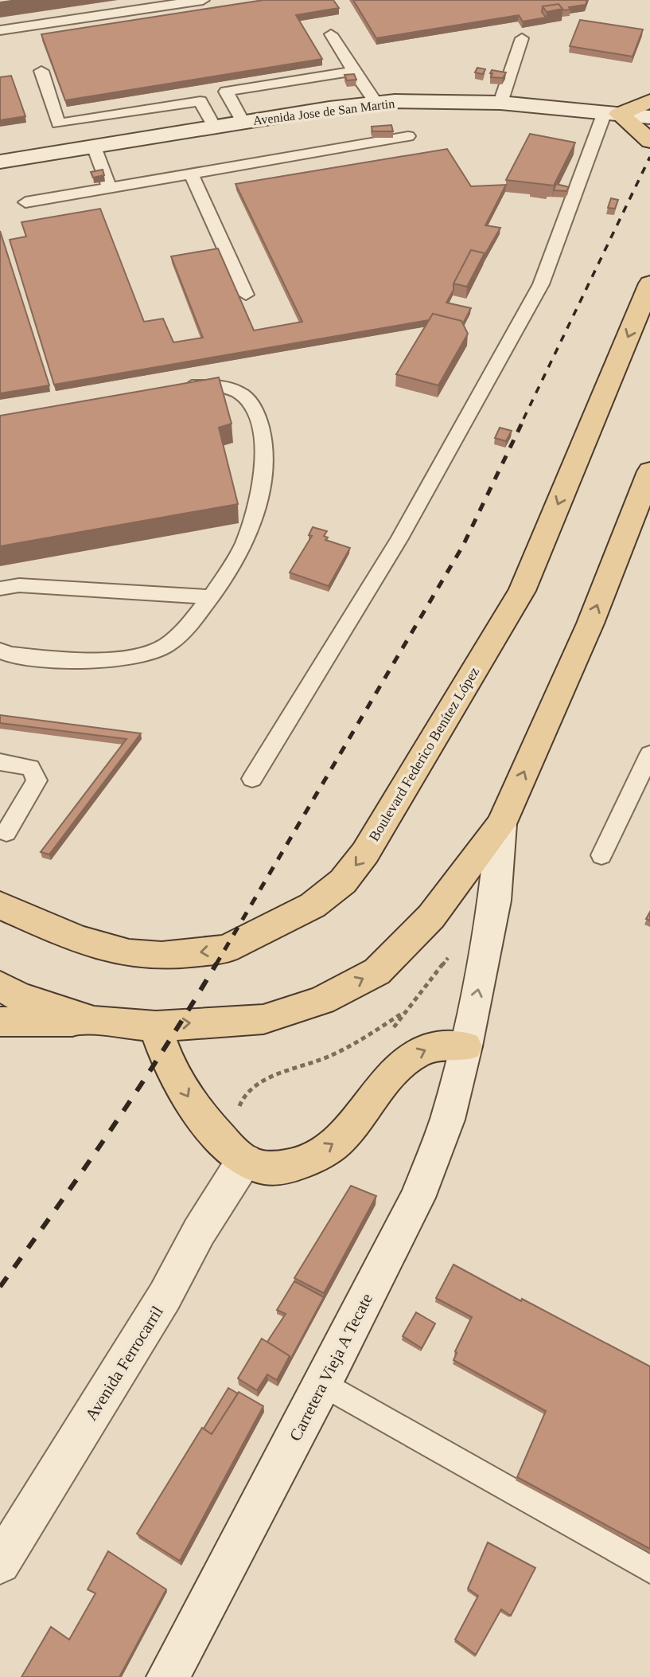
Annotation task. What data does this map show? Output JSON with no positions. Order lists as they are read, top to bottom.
{
  "streets": {
    "main road": ["Boulevard Federico Benítez López"],
    "street": ["Avenida Jose de San Martin", "Avenida Ferrocarril", "Carretera Vieja A Tecate"]
  }
}
